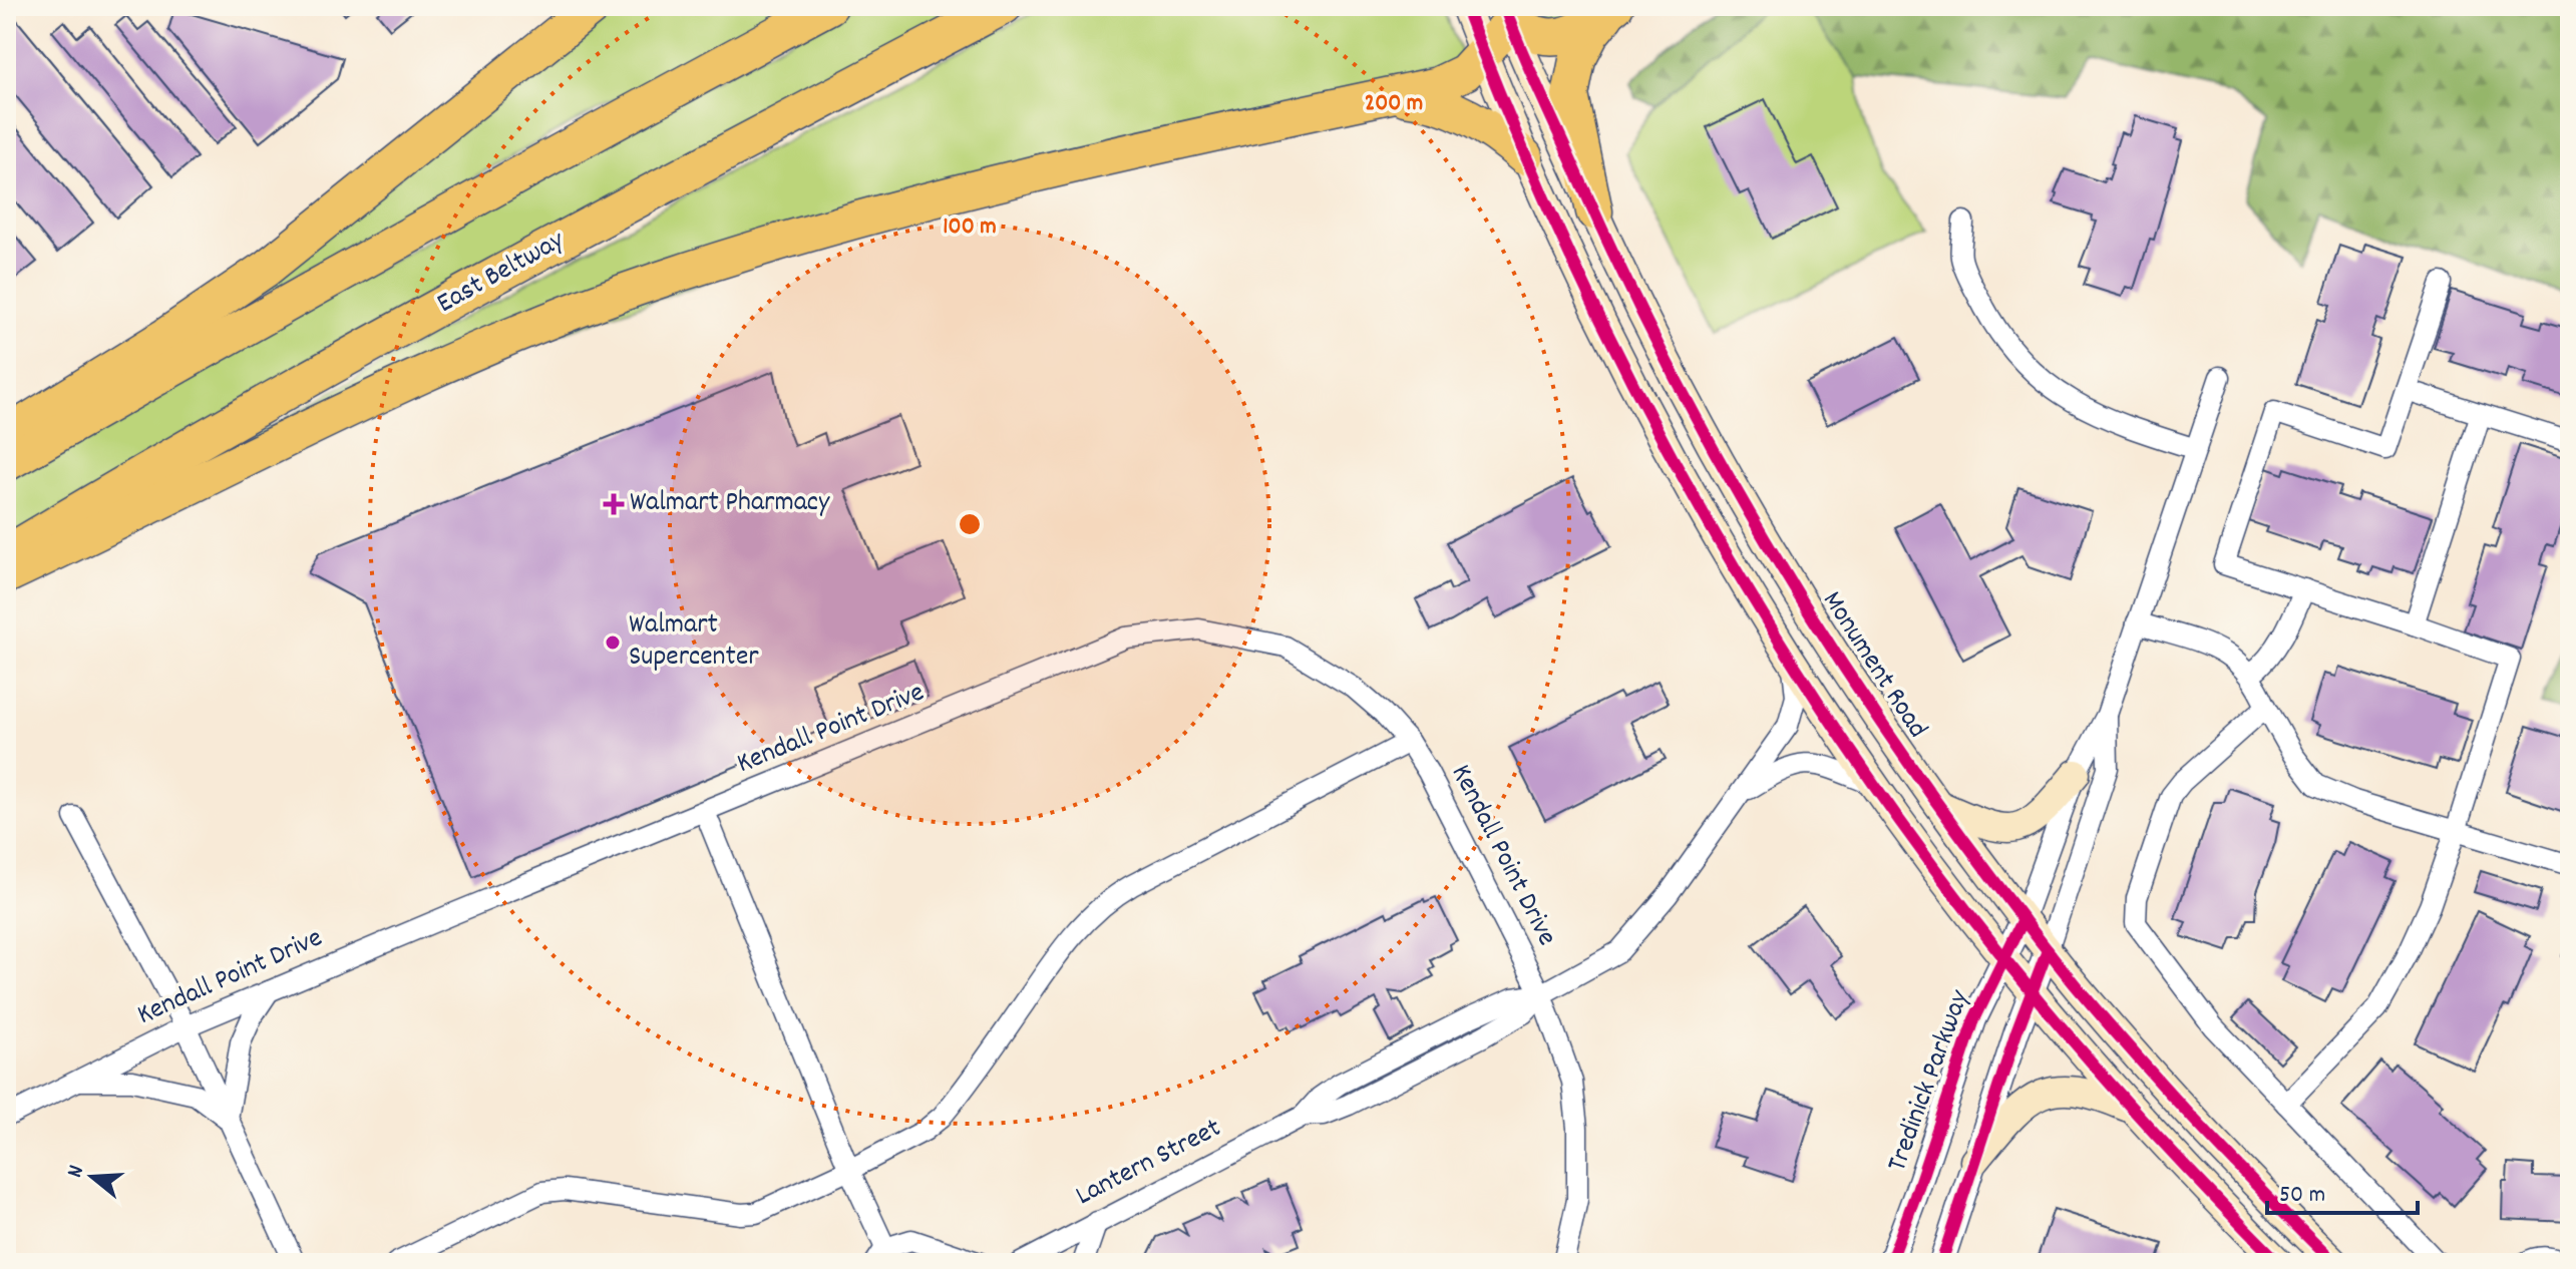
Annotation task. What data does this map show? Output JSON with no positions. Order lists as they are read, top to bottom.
{
  "streets": {
    "highway": ["East Beltway"],
    "main road": ["Monument Road"],
    "street": ["Kendall Point Drive", "Tredinick Parkway", "Lantern Street"]
  },
  "crossings": [
    ["Monument Road", "Tredinick Parkway"],
    ["Kendall Point Drive", "Lantern Street"]
  ],
  "places": {
    "health": ["Walmart Pharmacy"],
    "other": ["Walmart Supercenter"]
  },
  "scale_bar": "50 m",
  "north": "left",
  "rings": ["200 m", "100 m"]
}
